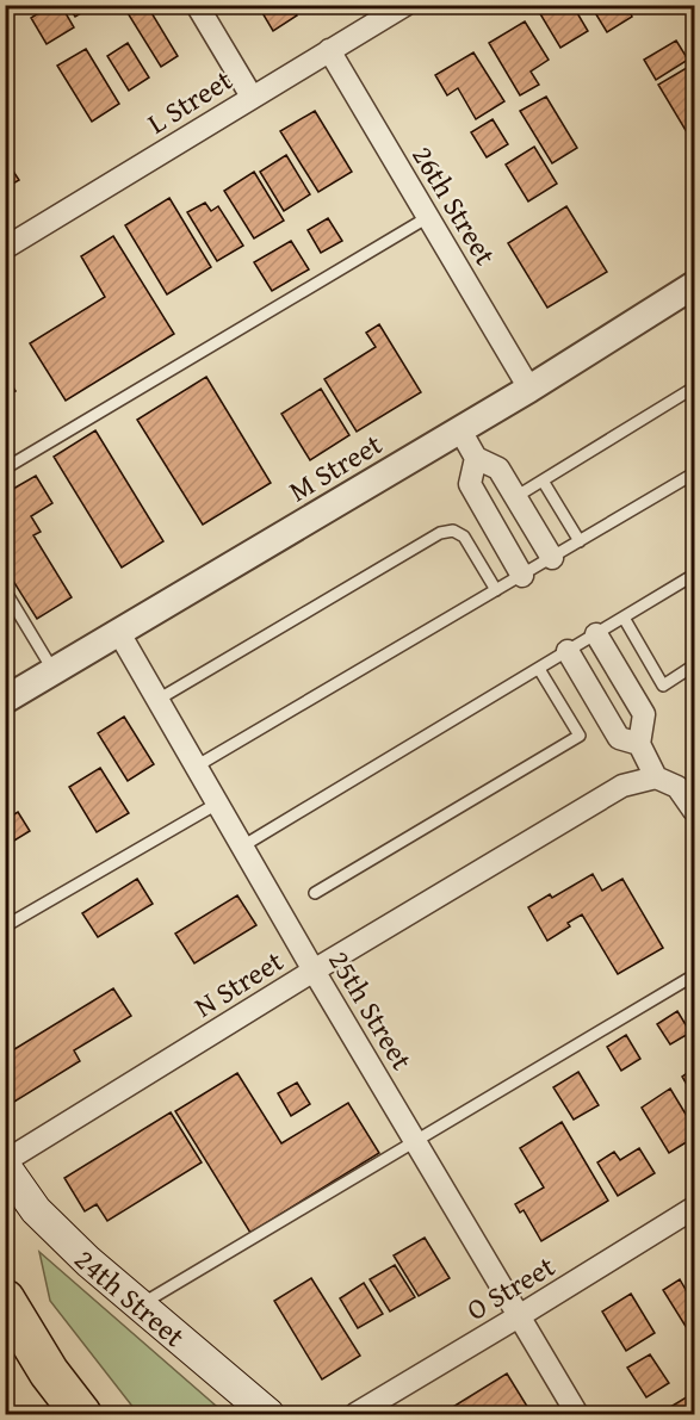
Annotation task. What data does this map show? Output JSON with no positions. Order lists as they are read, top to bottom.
{
  "streets": {
    "main road": ["24th Street"],
    "street": [
      "L Street",
      "26th Street",
      "M Street",
      "N Street",
      "25th Street",
      "O Street"
    ]
  },
  "crossings": [
    ["L Street", "26th Street"],
    ["26th Street", "M Street"],
    ["M Street", "25th Street"],
    ["N Street", "25th Street"],
    ["N Street", "24th Street"],
    ["25th Street", "O Street"]
  ]
}
